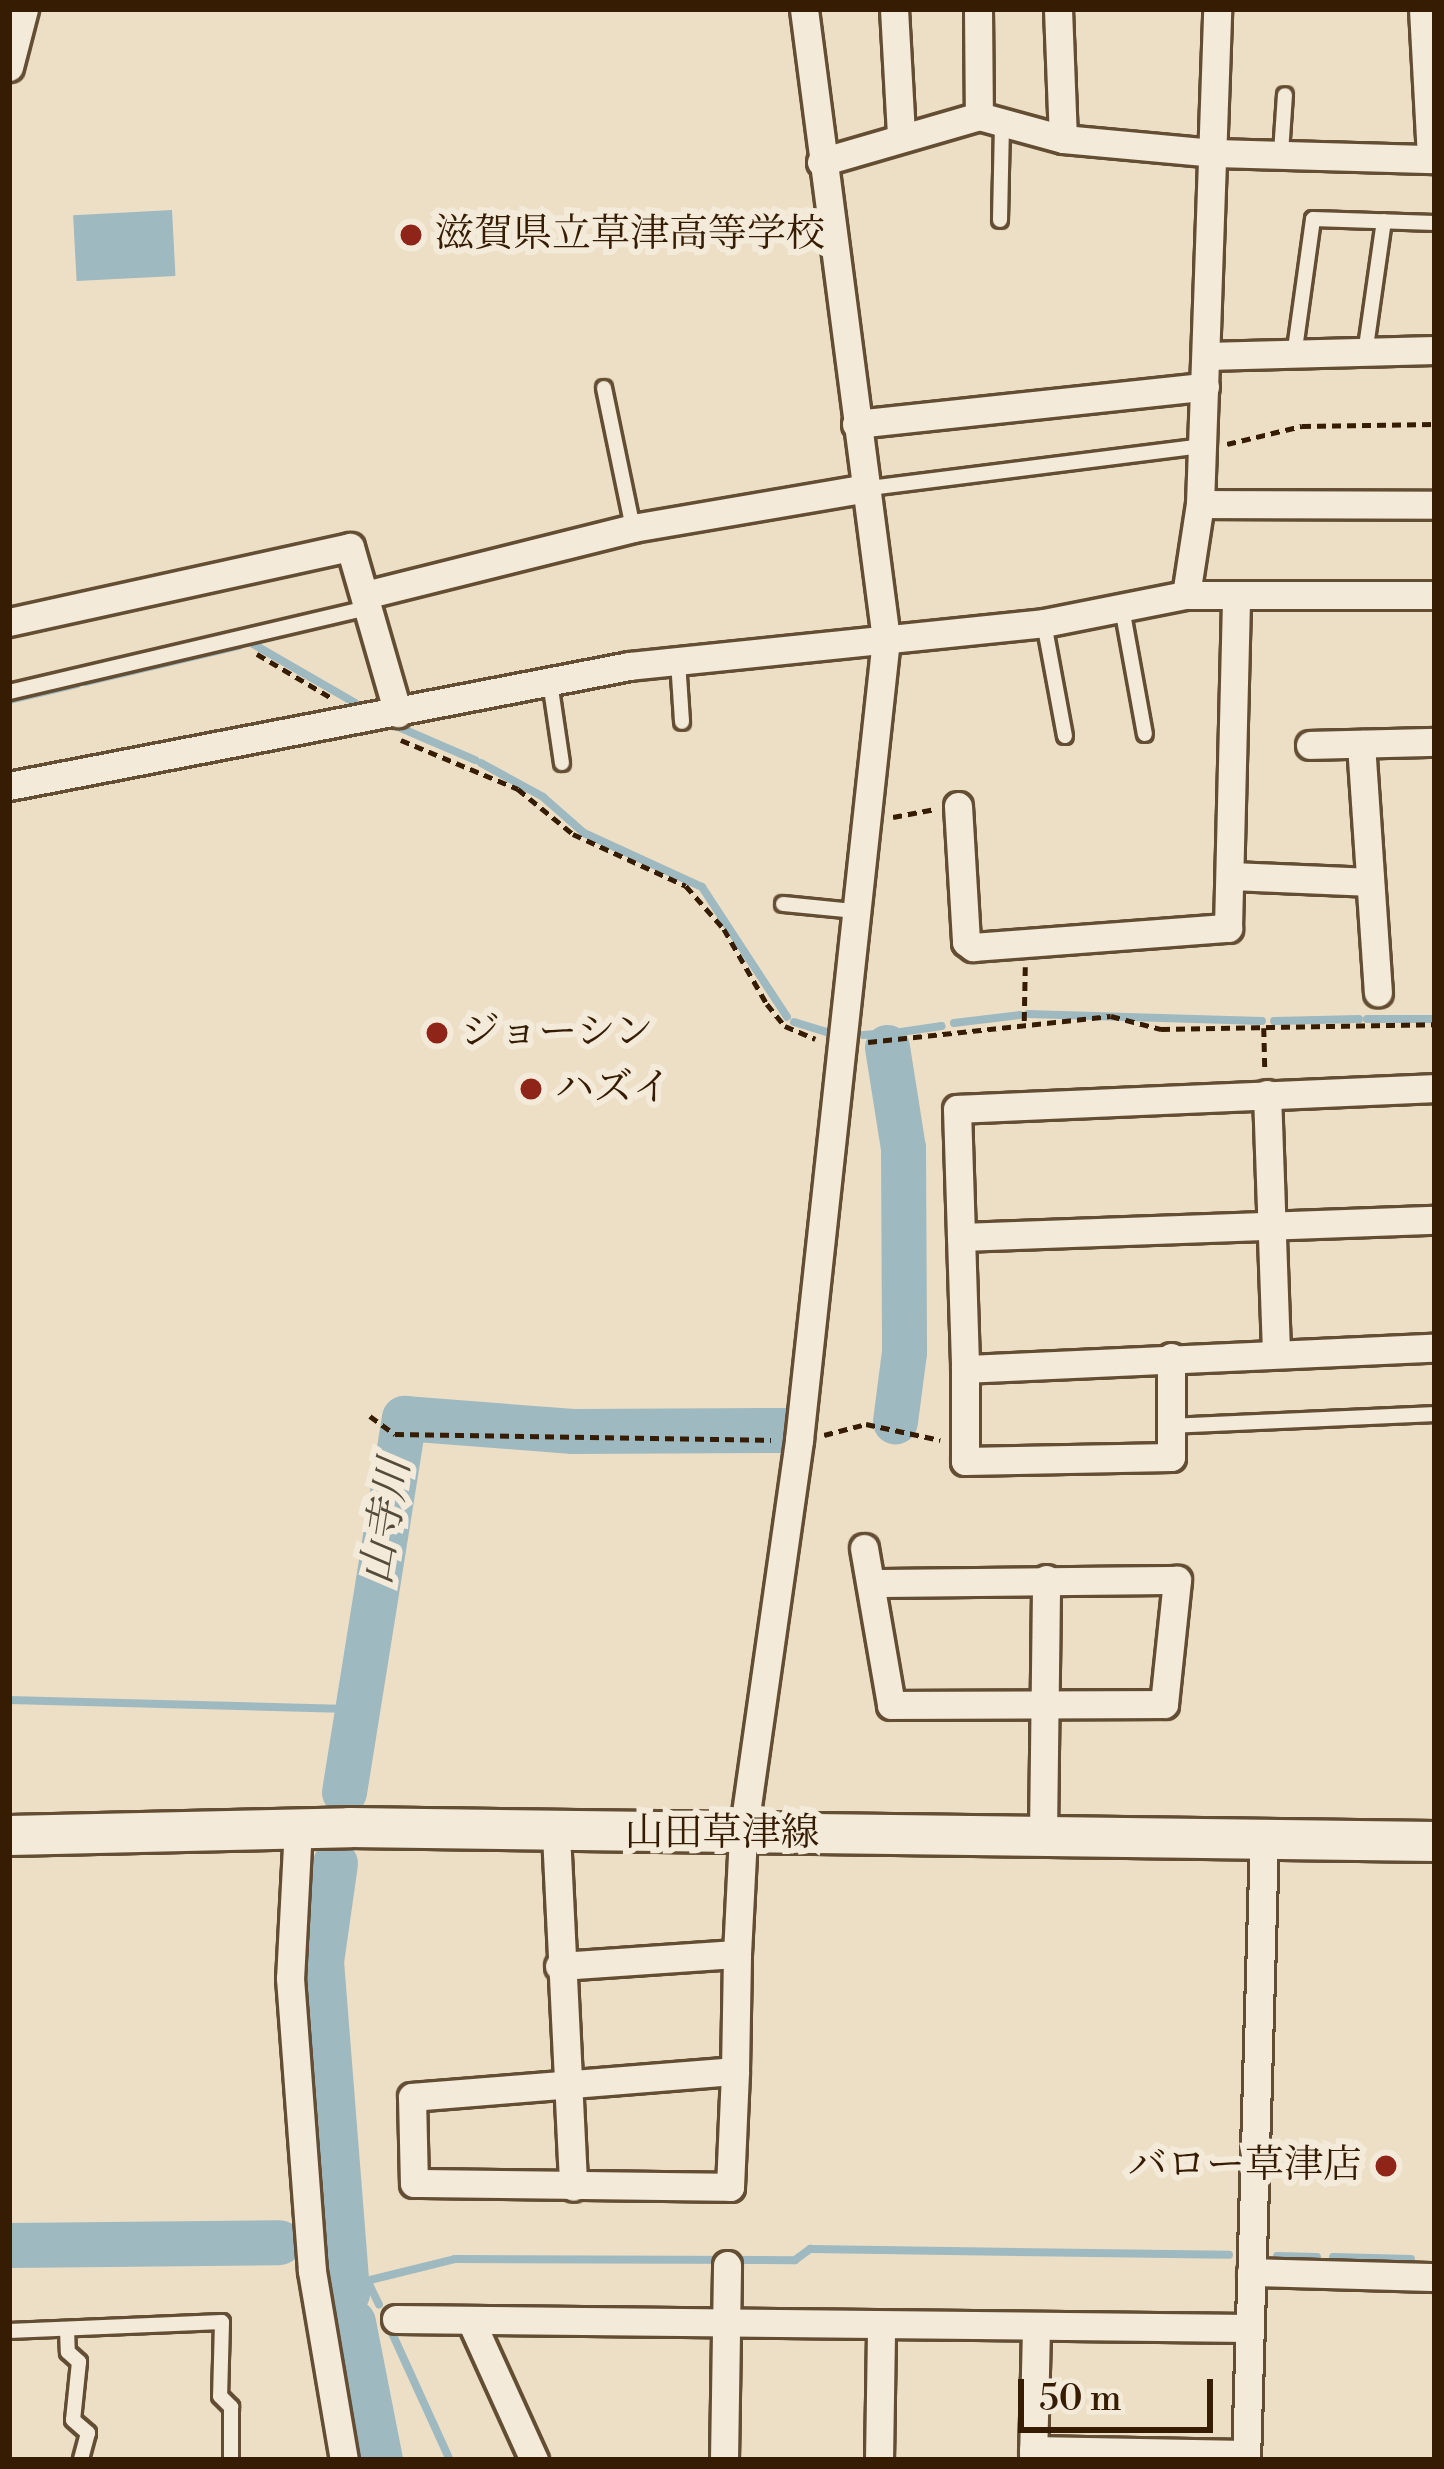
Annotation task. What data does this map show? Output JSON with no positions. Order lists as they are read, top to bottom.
{
  "streets": {
    "main road": ["山田草津線"]
  },
  "water": ["山寺川"],
  "places": [
    "滋賀県立草津高等学校",
    "ジョーシン",
    "ハズイ",
    "バロー草津店"
  ],
  "scale_bar": "50 m"
}
